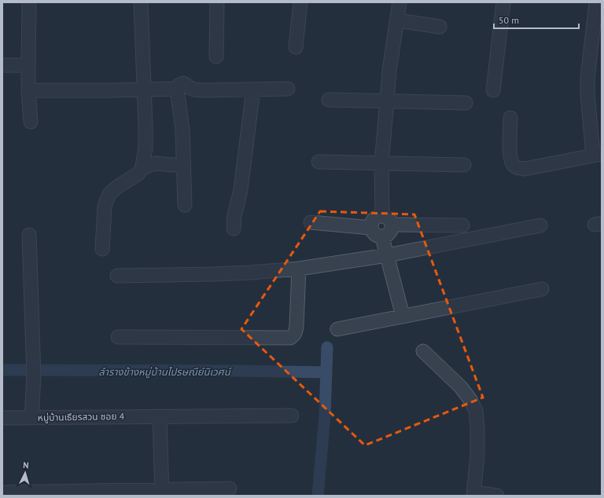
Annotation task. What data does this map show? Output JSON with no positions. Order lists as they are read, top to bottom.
{
  "streets": {
    "street": ["หมู่บ้านเธียรสวน ซอย 4"]
  },
  "water": ["ลำรางข้างหมู่บ้านไปรษณีย์นิเวศน์"],
  "scale_bar": "50 m",
  "north": "top"
}
